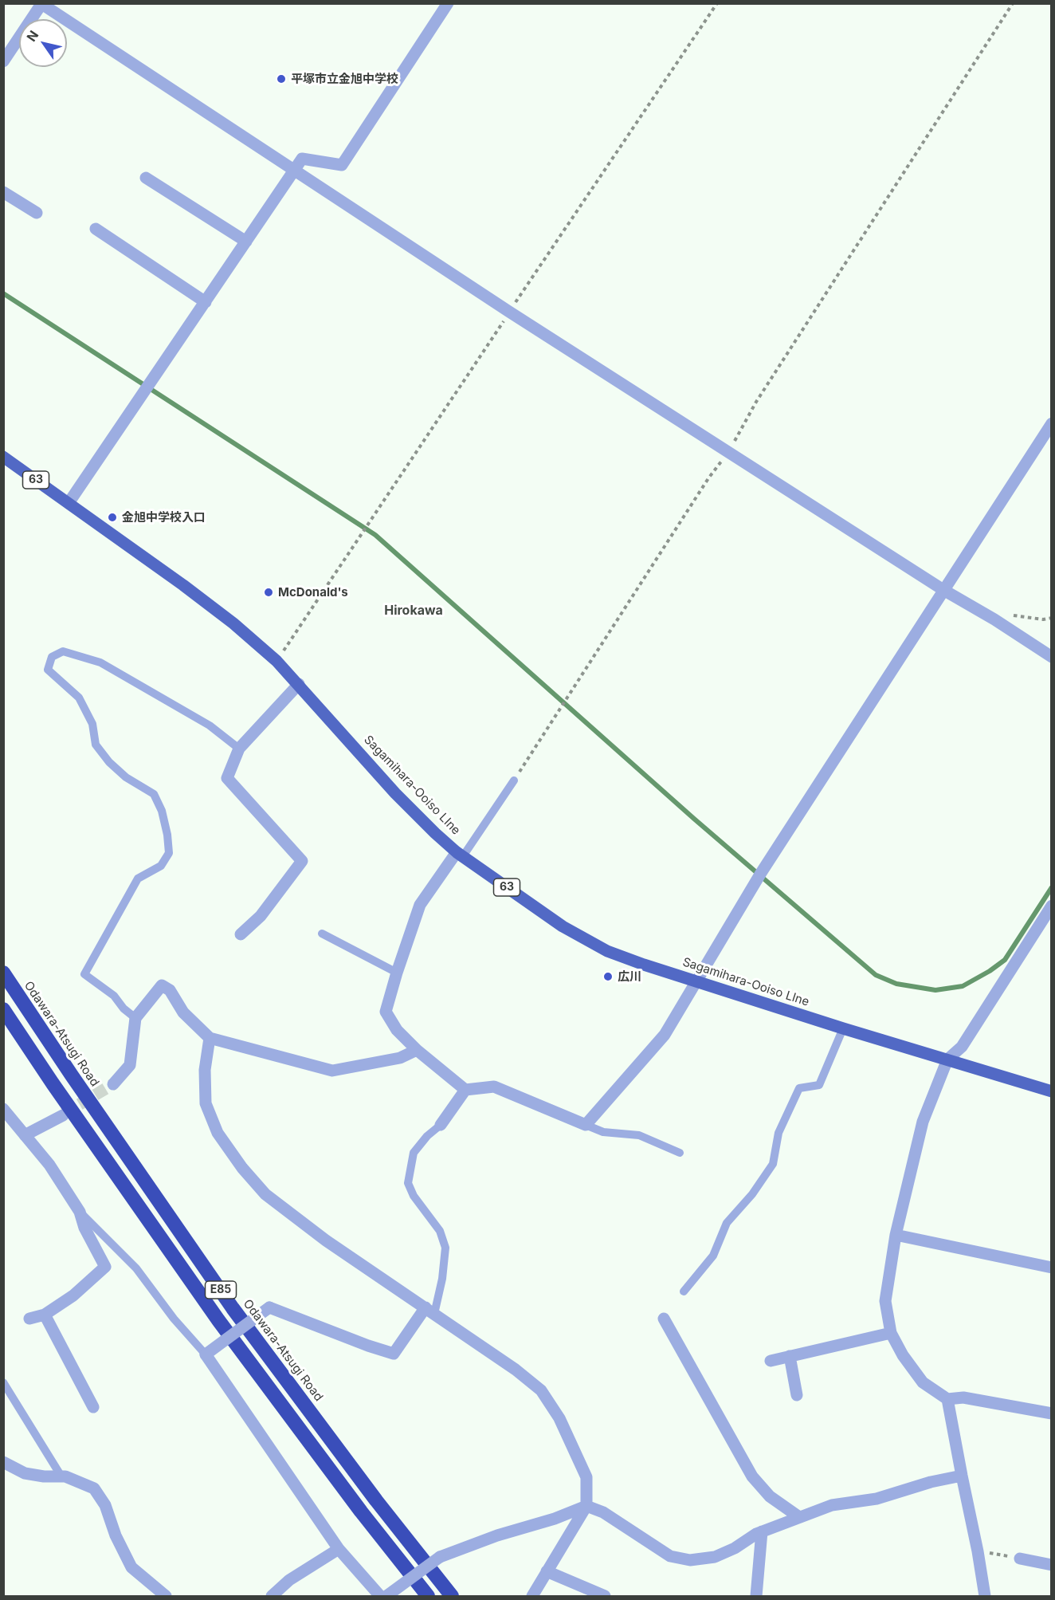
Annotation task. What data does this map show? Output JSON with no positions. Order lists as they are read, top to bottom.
{
  "streets": {
    "highway": ["Odawara-Atsugi Road", "E85"],
    "main road": ["63", "Sagamihara-Ooiso LIne"]
  },
  "districts": ["Hirokawa"],
  "places": [
    "平塚市立金旭中学校",
    "金旭中学校入口",
    "McDonald's",
    "広川"
  ],
  "north": "top left"
}
